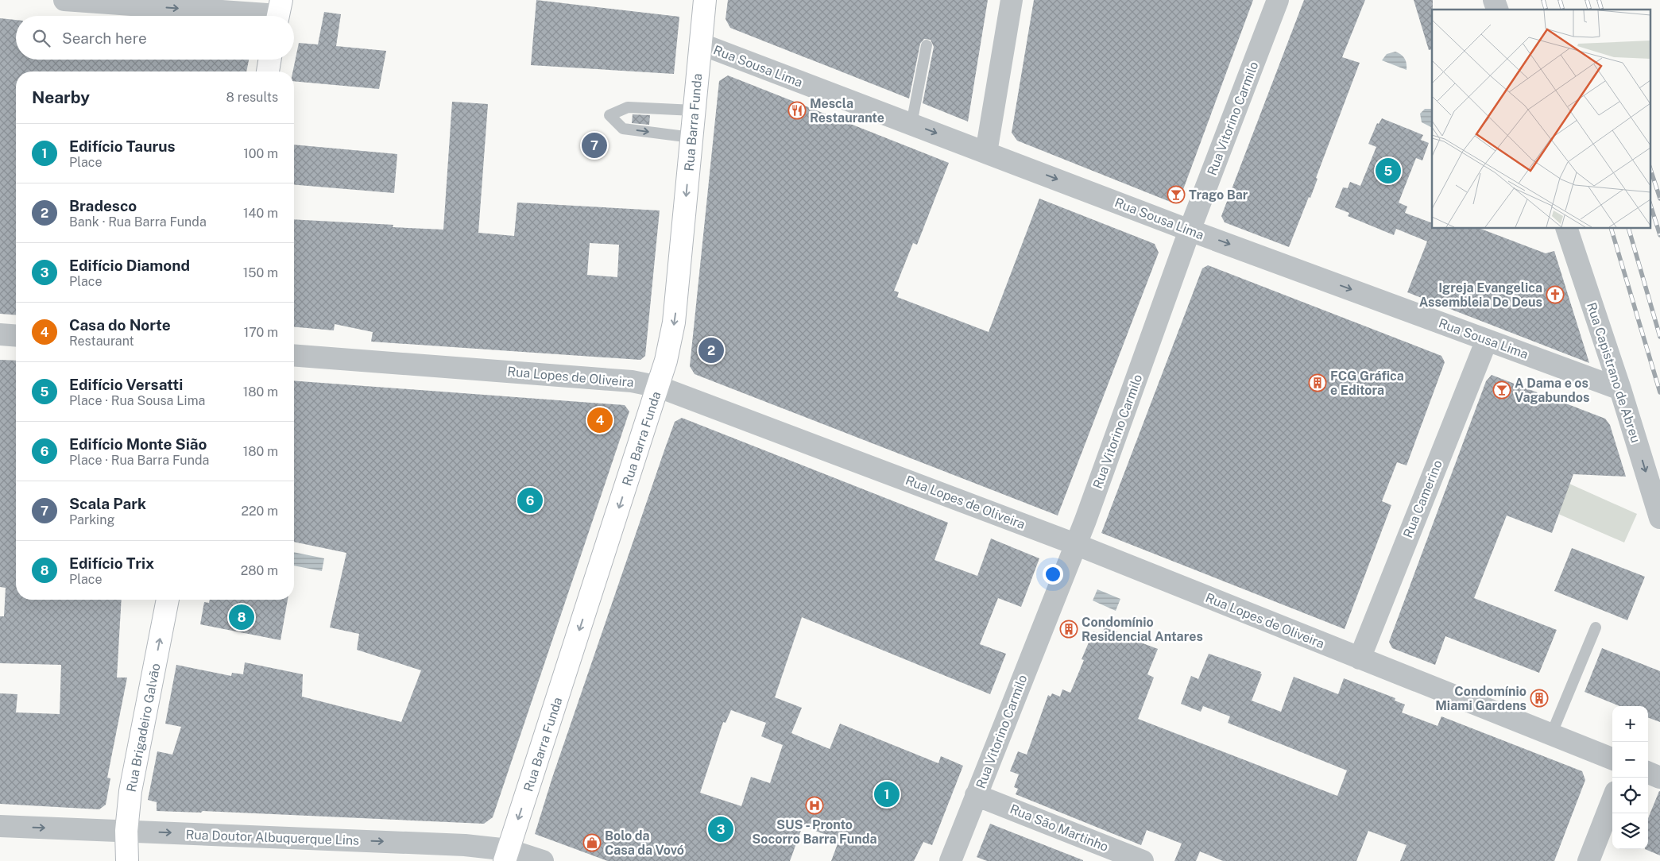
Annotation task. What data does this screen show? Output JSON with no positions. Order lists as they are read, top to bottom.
{
  "streets": {
    "street": [
      "Rua Sousa Lima",
      "Rua Vitorino Carmilo",
      "Rua Barra Funda",
      "Rua Capistrano de Abreu",
      "Rua Lopes de Oliveira",
      "Rua Camerino",
      "Rua Brigadeiro Galvão",
      "Rua São Martinho",
      "Rua Doutor Albuquerque Lins"
    ]
  },
  "crossings": [
    ["Rua Sousa Lima", "Rua Vitorino Carmilo"],
    ["Rua Sousa Lima", "Rua Barra Funda"],
    ["Rua Sousa Lima", "Rua Capistrano de Abreu"],
    ["Rua Sousa Lima", "Rua Camerino"],
    ["Rua Vitorino Carmilo", "Rua Lopes de Oliveira"],
    ["Rua Vitorino Carmilo", "Rua São Martinho"],
    ["Rua Barra Funda", "Rua Lopes de Oliveira"],
    ["Rua Barra Funda", "Rua Doutor Albuquerque Lins"],
    ["Rua Lopes de Oliveira", "Rua Camerino"],
    ["Rua Brigadeiro Galvão", "Rua Doutor Albuquerque Lins"]
  ],
  "one_way": [
    "Rua Sousa Lima",
    "Rua Barra Funda",
    "Rua Capistrano de Abreu",
    "Rua Brigadeiro Galvão",
    "Rua Doutor Albuquerque Lins"
  ],
  "places": {
    "restaurant": ["Mescla Restaurante"],
    "bar": ["Trago Bar", "A Dama e os Vagabundos"],
    "church": ["Igreja Evangelica Assembleia De Deus"],
    "building": ["FCG Gráfica e Editora", "Condomínio Residencial Antares", "Condomínio Miami Gardens"],
    "hospital": ["SUS - Pronto Socorro Barra Funda"],
    "shop": ["Bolo da Casa da Vovó"]
  },
  "page": {
    "search": "Search here",
    "heading": ["Nearby", "8 results"],
    "list": [
      {
        "mark": "1",
        "name": "Edifício Taurus",
        "note": "Place",
        "value": "100 m"
      },
      {
        "mark": "2",
        "name": "Bradesco",
        "note": "Bank · Rua Barra Funda",
        "value": "140 m"
      },
      {
        "mark": "3",
        "name": "Edifício Diamond",
        "note": "Place",
        "value": "150 m"
      },
      {
        "mark": "4",
        "name": "Casa do Norte",
        "note": "Restaurant",
        "value": "170 m"
      },
      {
        "mark": "5",
        "name": "Edifício Versatti",
        "note": "Place · Rua Sousa Lima",
        "value": "180 m"
      },
      {
        "mark": "6",
        "name": "Edifício Monte Sião",
        "note": "Place · Rua Barra Funda",
        "value": "180 m"
      },
      {
        "mark": "7",
        "name": "Scala Park",
        "note": "Parking",
        "value": "220 m"
      },
      {
        "mark": "8",
        "name": "Edifício Trix",
        "note": "Place",
        "value": "280 m"
      }
    ],
    "pins": [
      "7",
      "5",
      "2",
      "4",
      "6",
      "8",
      "1",
      "3"
    ],
    "map_buttons": ["+", "−"]
  }
}
